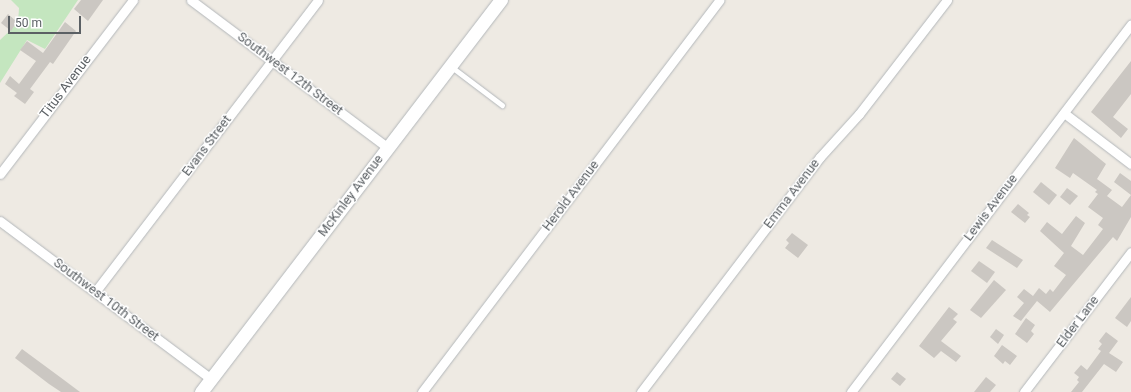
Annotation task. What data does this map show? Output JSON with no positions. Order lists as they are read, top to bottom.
{
  "streets": {
    "main road": ["McKinley Avenue"],
    "street": [
      "Southwest 12th Street",
      "Titus Avenue",
      "Evans Street",
      "Emma Avenue",
      "Herold Avenue",
      "Lewis Avenue",
      "Southwest 10th Street",
      "Elder Lane"
    ]
  },
  "crossings": [
    ["Southwest 12th Street", "Evans Street"],
    ["Southwest 12th Street", "McKinley Avenue"],
    ["Evans Street", "Southwest 10th Street"],
    ["McKinley Avenue", "Southwest 10th Street"]
  ],
  "scale_bar": "50 m"
}
